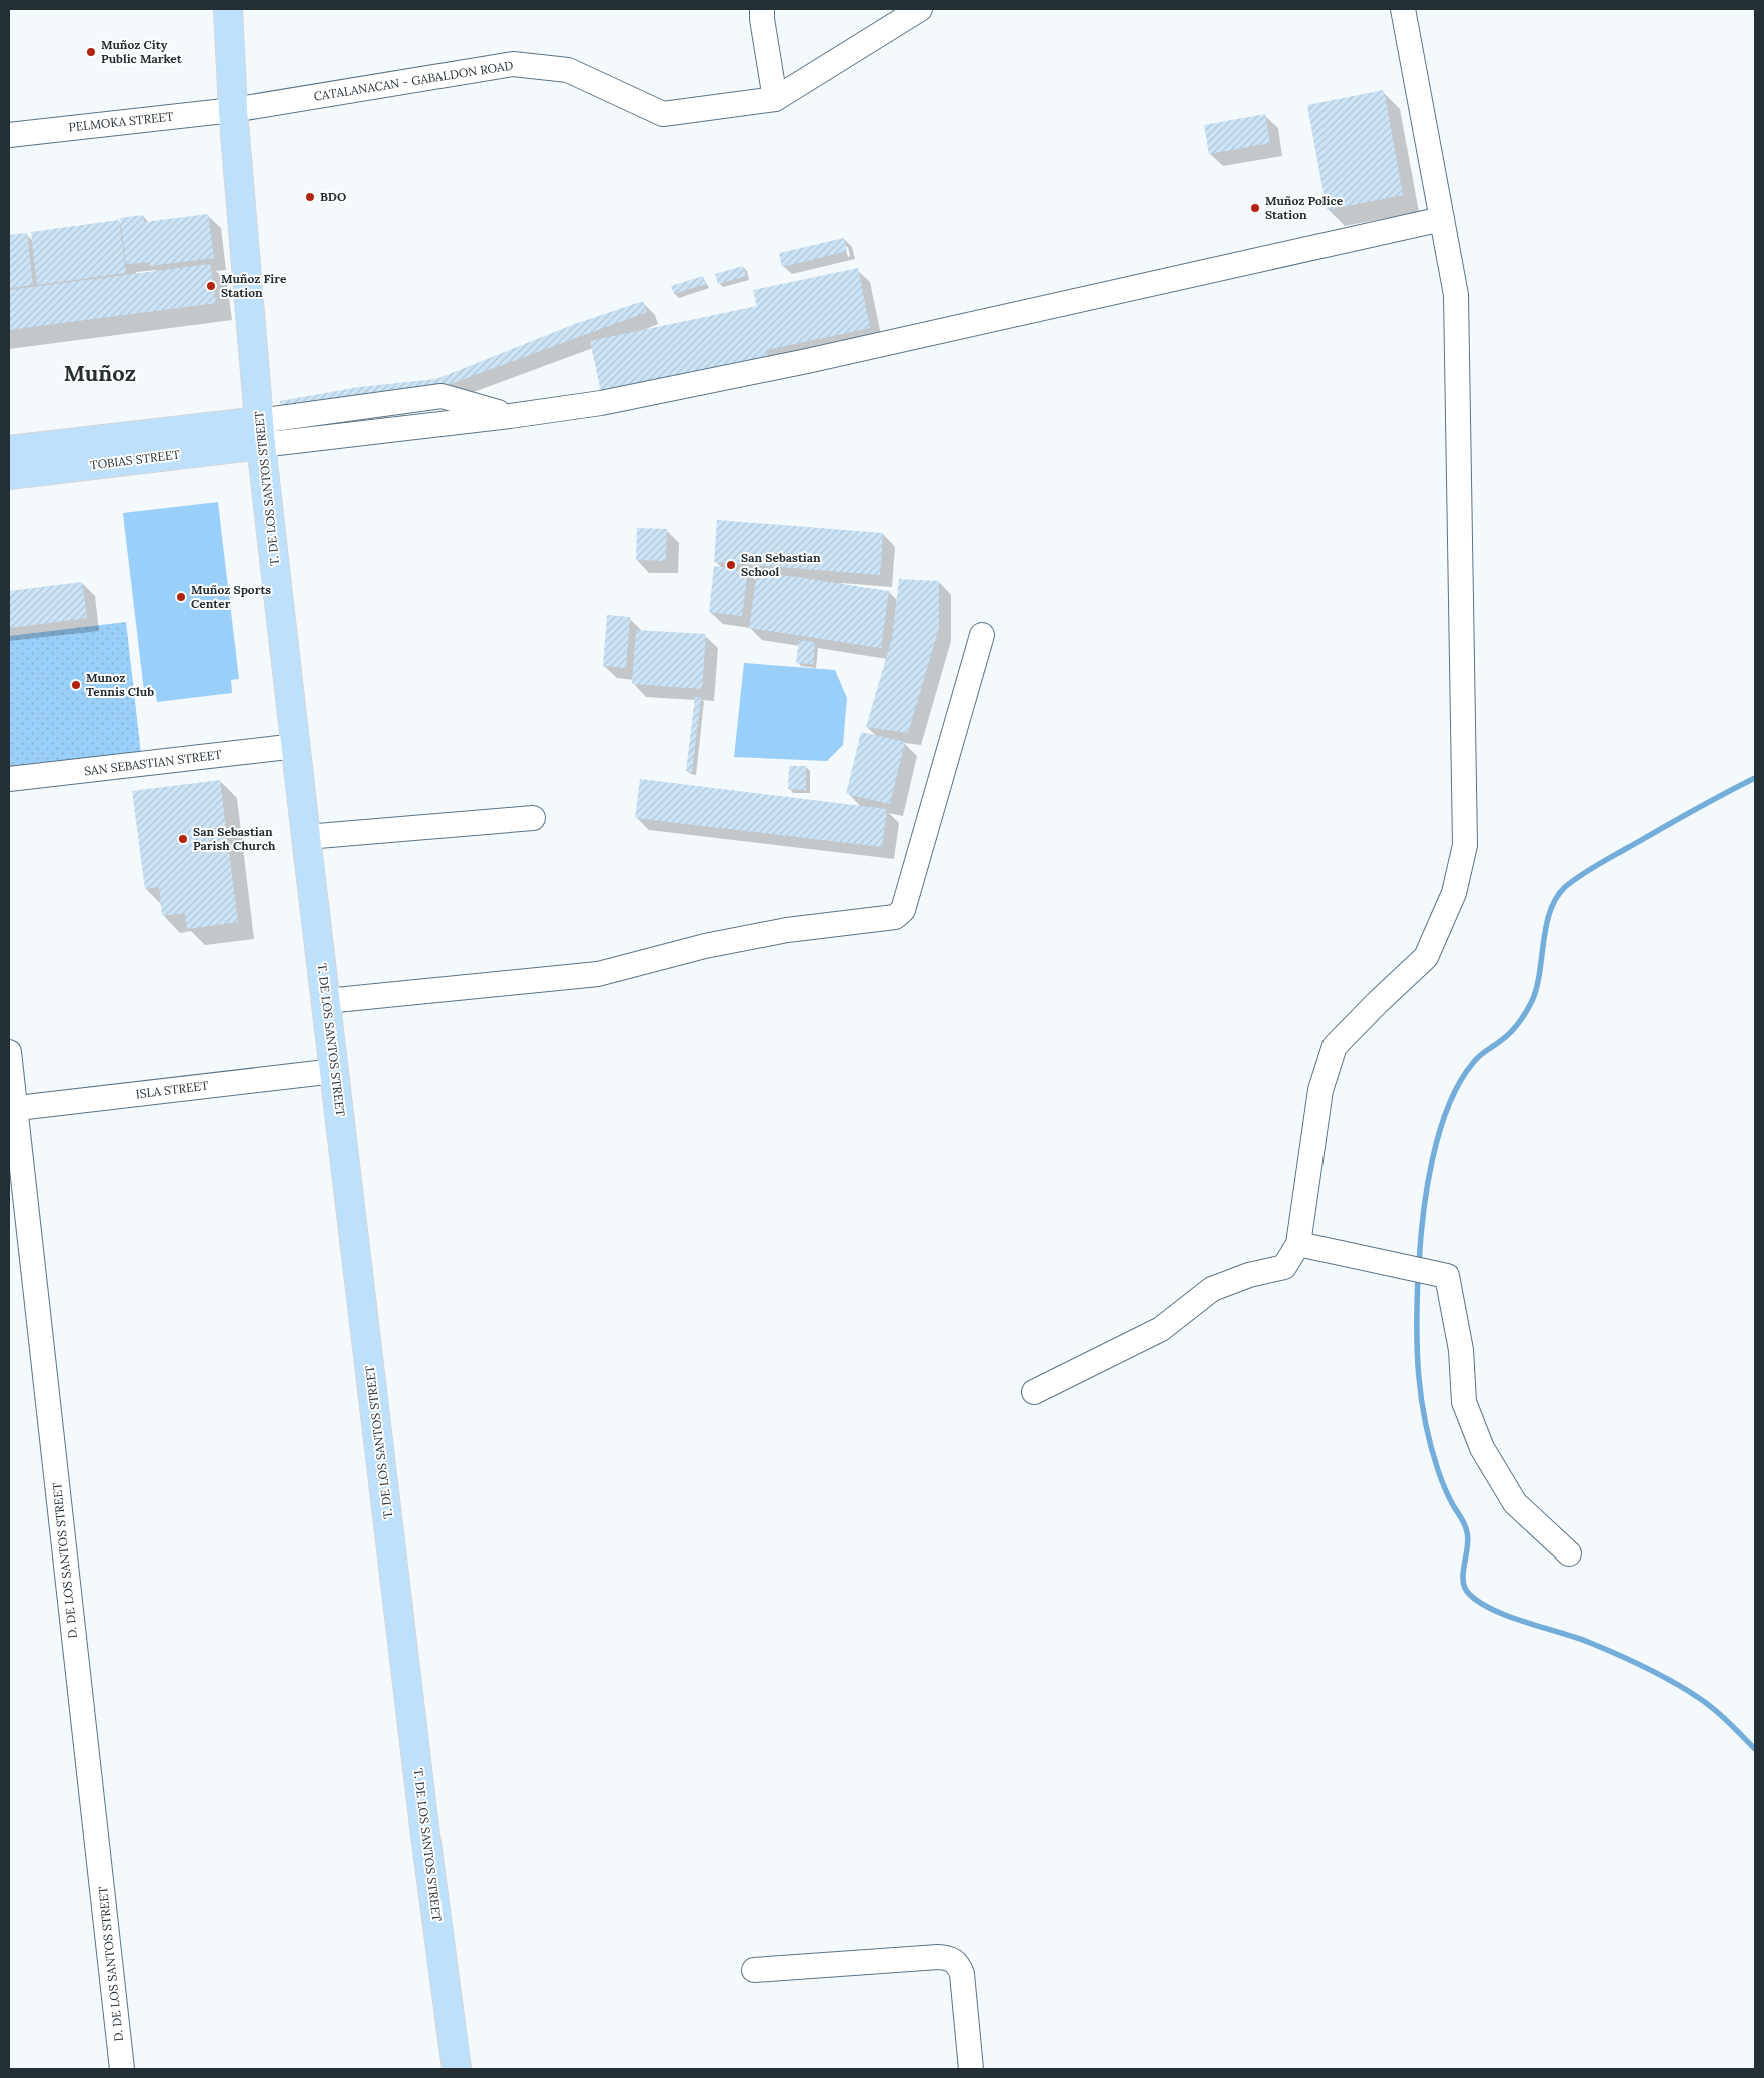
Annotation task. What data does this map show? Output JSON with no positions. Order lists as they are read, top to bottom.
{
  "streets": {
    "main road": ["TOBIAS STREET", "T. DE LOS SANTOS STREET"],
    "street": [
      "CATALANACAN - GABALDON ROAD",
      "PELMOKA STREET",
      "SAN SEBASTIAN STREET",
      "ISLA STREET",
      "D. DE LOS SANTOS STREET"
    ]
  },
  "crossings": [
    ["CATALANACAN - GABALDON ROAD", "PELMOKA STREET"],
    ["CATALANACAN - GABALDON ROAD", "T. DE LOS SANTOS STREET"],
    ["PELMOKA STREET", "T. DE LOS SANTOS STREET"],
    ["TOBIAS STREET", "T. DE LOS SANTOS STREET"],
    ["T. DE LOS SANTOS STREET", "SAN SEBASTIAN STREET"],
    ["T. DE LOS SANTOS STREET", "ISLA STREET"],
    ["ISLA STREET", "D. DE LOS SANTOS STREET"]
  ],
  "districts": ["Muñoz"],
  "places": [
    "Muñoz City Public Market",
    "BDO",
    "Muñoz Police Station",
    "Muñoz Fire Station",
    "San Sebastian School",
    "Muñoz Sports Center",
    "Munoz Tennis Club",
    "San Sebastian Parish Church"
  ]
}
